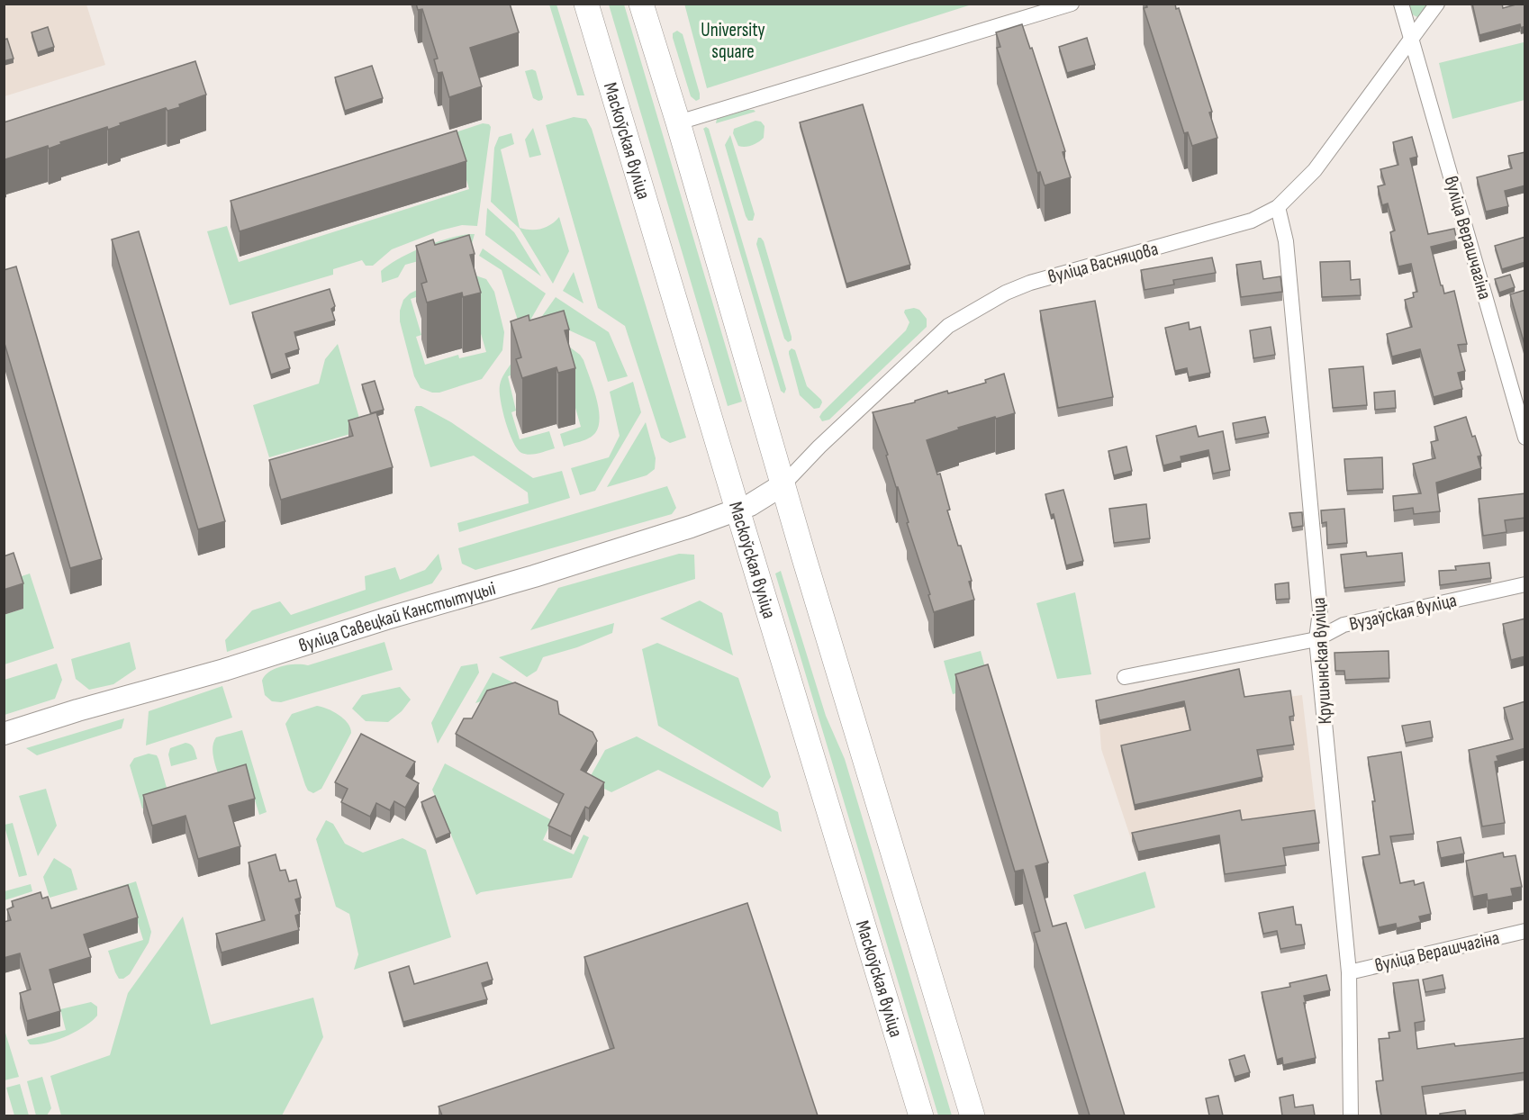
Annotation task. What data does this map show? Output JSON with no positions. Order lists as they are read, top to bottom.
{
  "streets": {
    "main road": ["Маскоўская вуліца", "вуліца Савецкай Канстытуцыі"],
    "street": [
      "вуліца Верашчагіна",
      "вуліца Васняцова",
      "Вузаўская вуліца",
      "Крушынская вуліца"
    ]
  },
  "crossings": [
    ["Маскоўская вуліца", "вуліца Савецкай Канстытуцыі"],
    ["вуліца Верашчагіна", "вуліца Васняцова"],
    ["вуліца Верашчагіна", "Крушынская вуліца"],
    ["вуліца Васняцова", "вуліца Савецкай Канстытуцыі"],
    ["вуліца Васняцова", "Крушынская вуліца"],
    ["Вузаўская вуліца", "Крушынская вуліца"]
  ],
  "parks": ["University square"]
}
